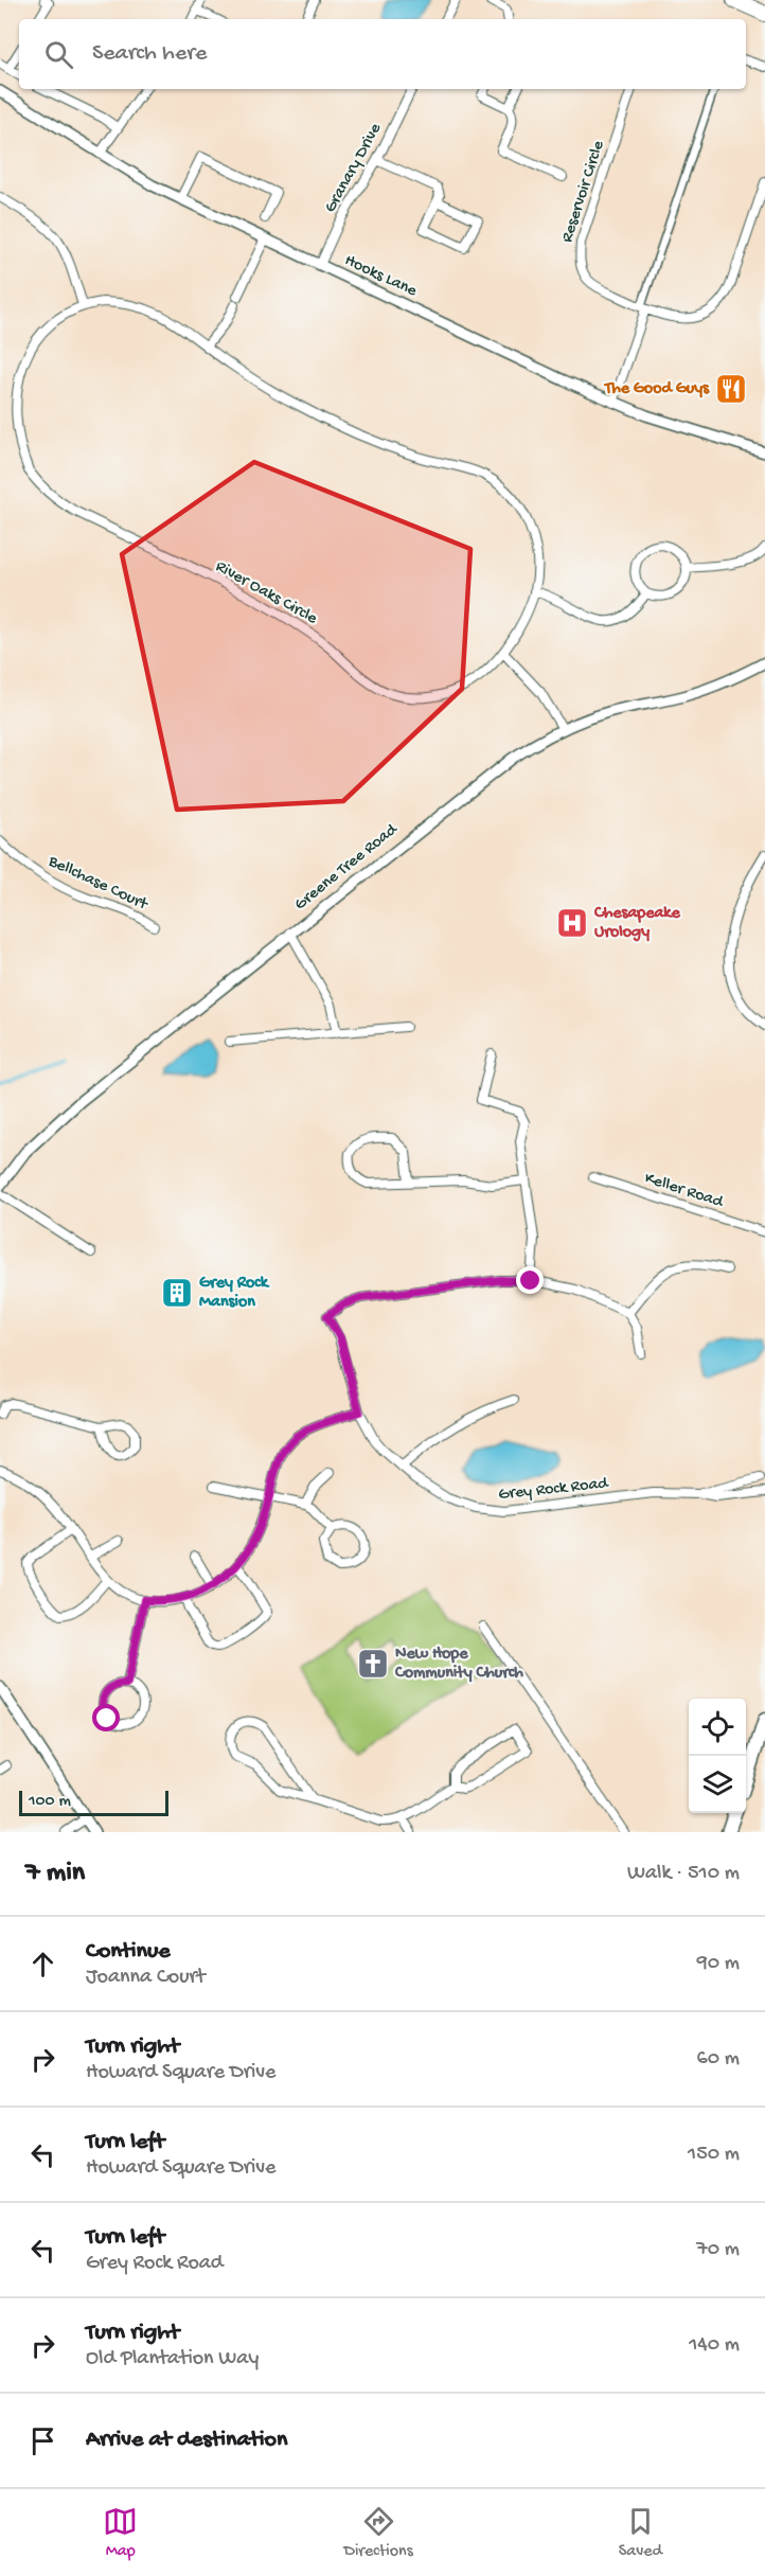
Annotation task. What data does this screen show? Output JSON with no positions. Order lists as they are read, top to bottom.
{
  "streets": {
    "street": [
      "Granary Drive",
      "Reservoir Circle",
      "Hooks Lane",
      "River Oaks Circle",
      "Greene Tree Road",
      "Bellchase Court",
      "Keller Road",
      "Grey Rock Road"
    ]
  },
  "crossings": [
    ["Granary Drive", "Hooks Lane"]
  ],
  "places": {
    "restaurant": ["The Good Guys"],
    "hospital": ["Chesapeake Urology"],
    "building": ["Grey Rock Mansion"],
    "church": ["New Hope Community Church"]
  },
  "scale_bar": "100 m",
  "page": {
    "search": "Search here",
    "scale": "100 m",
    "heading": ["7 min", "Walk · 510 m"],
    "list": [
      ["Continue", "Joanna Court", "90 m"],
      ["Turn right", "Howard Square Drive", "60 m"],
      ["Turn left", "Howard Square Drive", "150 m"],
      ["Turn left", "Grey Rock Road", "70 m"],
      ["Turn right", "Old Plantation Way", "140 m"],
      "Arrive at destination"
    ],
    "nav": ["Map", "Directions", "Saved"]
  }
}
